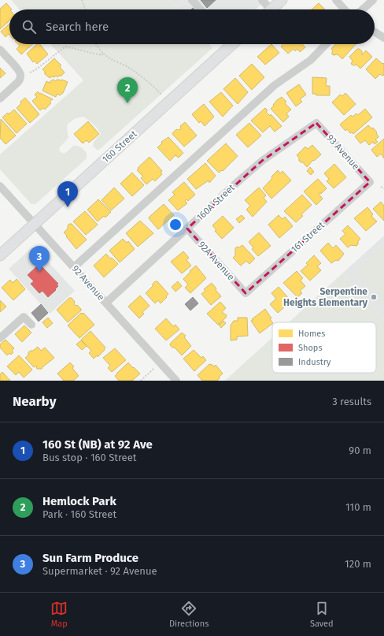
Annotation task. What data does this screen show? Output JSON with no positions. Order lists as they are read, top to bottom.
{
  "streets": {
    "main road": ["160 Street"],
    "street": [
      "93 Avenue",
      "160A Street",
      "161 Street",
      "92A Avenue",
      "92 Avenue"
    ]
  },
  "crossings": [
    ["160 Street", "92 Avenue"],
    ["93 Avenue", "160A Street"],
    ["93 Avenue", "161 Street"],
    ["160A Street", "92A Avenue"],
    ["160A Street", "92 Avenue"],
    ["161 Street", "92A Avenue"]
  ],
  "places": ["Serpentine Heights Elementary"],
  "legend": ["Homes", "Shops", "Industry"],
  "page": {
    "search": "Search here",
    "pins": ["2", "1", "3"],
    "heading": ["Nearby", "3 results"],
    "list": [
      {
        "mark": "1",
        "name": "160 St (NB) at 92 Ave",
        "note": "Bus stop · 160 Street",
        "value": "90 m"
      },
      {
        "mark": "2",
        "name": "Hemlock Park",
        "note": "Park · 160 Street",
        "value": "110 m"
      },
      {
        "mark": "3",
        "name": "Sun Farm Produce",
        "note": "Supermarket · 92 Avenue",
        "value": "120 m"
      }
    ],
    "nav": ["Map", "Directions", "Saved"]
  }
}
